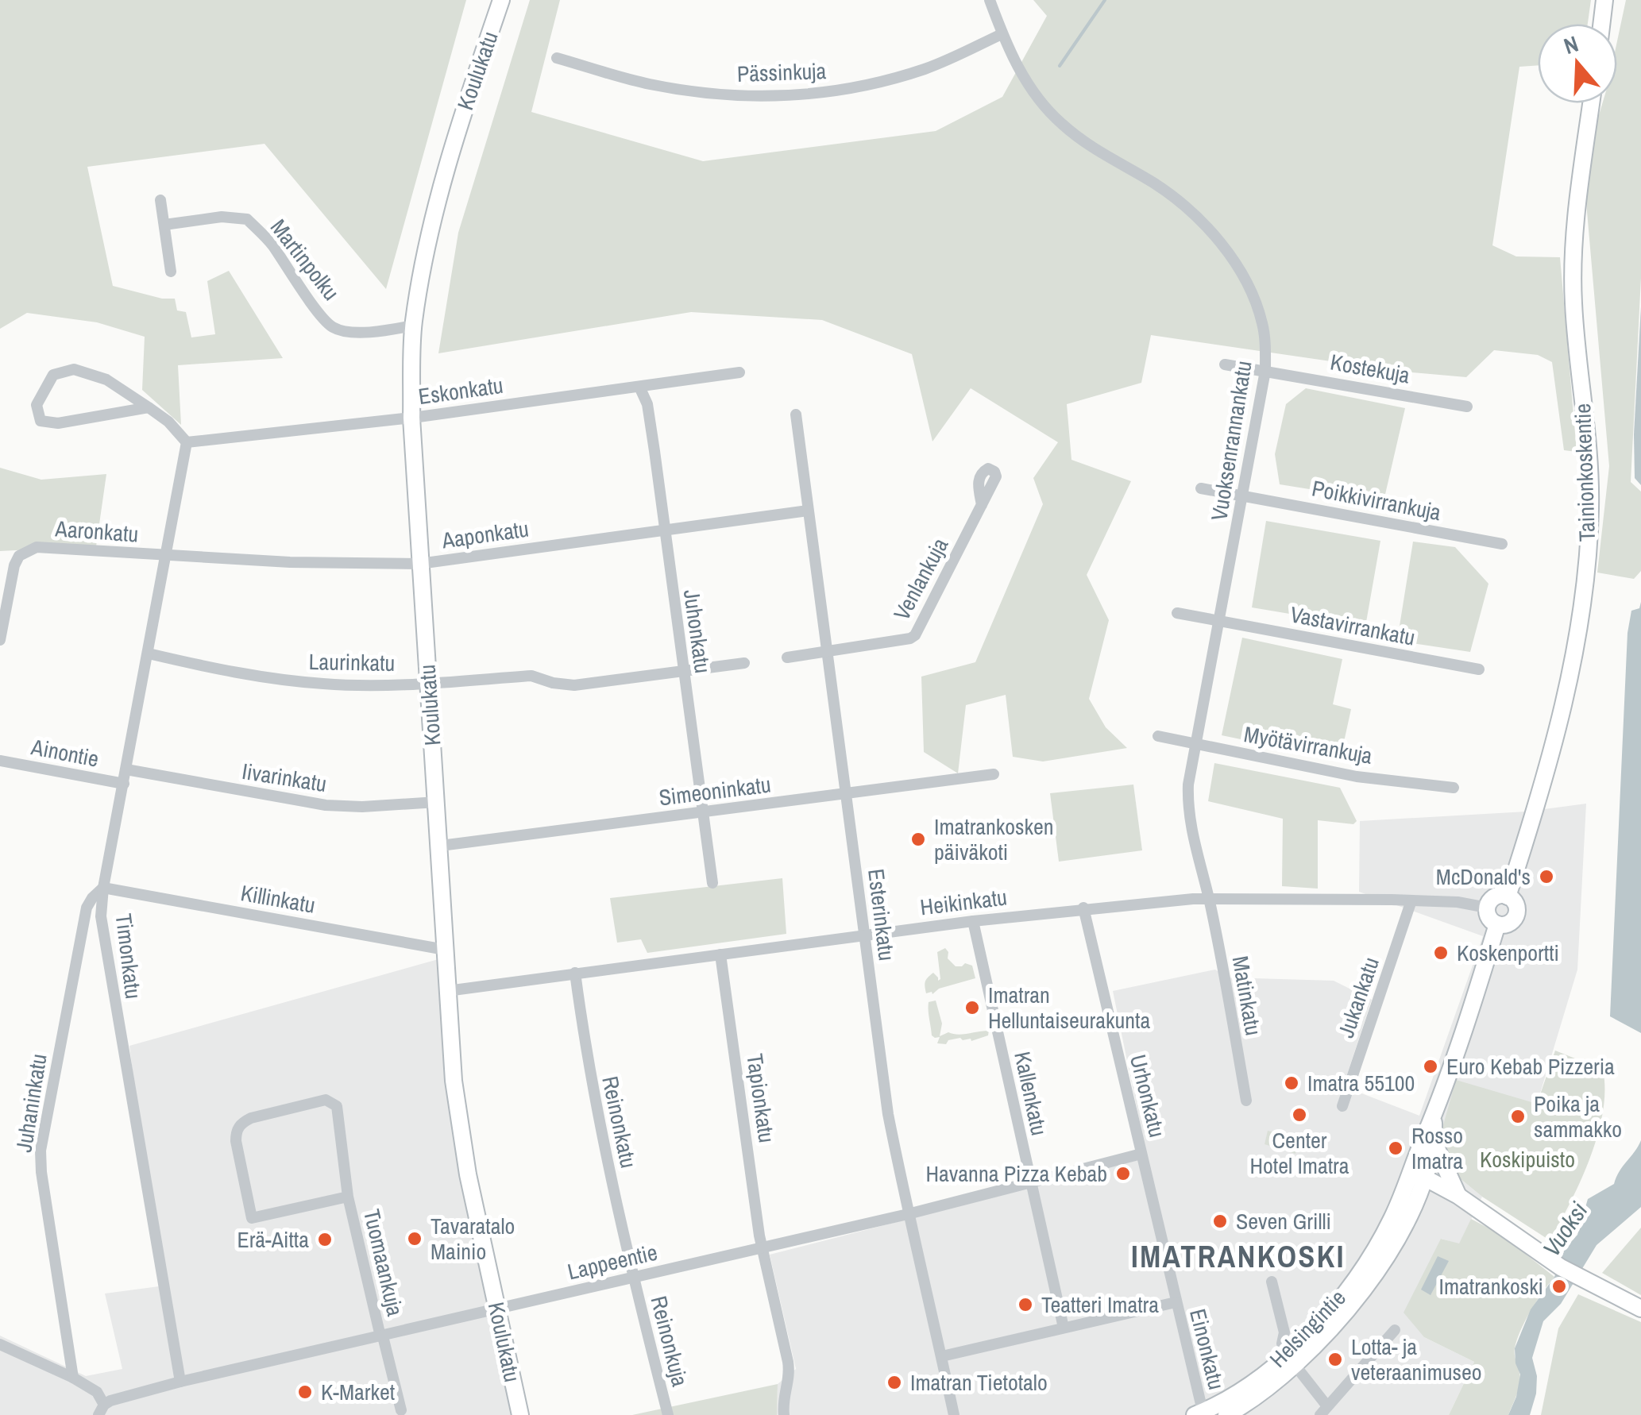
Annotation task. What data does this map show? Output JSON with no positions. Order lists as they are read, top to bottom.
{
  "streets": {
    "main road": ["Koulukatu", "Tainionkoskentie", "Helsingintie"],
    "street": [
      "Pässinkuja",
      "Martinpolku",
      "Kostekuja",
      "Eskonkatu",
      "Vuoksenrannankatu",
      "Poikkivirrankuja",
      "Aaronkatu",
      "Aaponkatu",
      "Venlankuja",
      "Vastavirrankatu",
      "Juhonkatu",
      "Laurinkatu",
      "Myötävirrankuja",
      "Ainontie",
      "Iivarinkatu",
      "Simeoninkatu",
      "Killinkatu",
      "Heikinkatu",
      "Esterinkatu",
      "Timonkatu",
      "Matinkatu",
      "Jukankatu",
      "Kallenkatu",
      "Urhonkatu",
      "Tapionkatu",
      "Juhaninkatu",
      "Reinonkatu",
      "Lappeentie",
      "Tuomaankuja",
      "Reinonkuja",
      "Einonkatu"
    ]
  },
  "crossings": [
    ["Koulukatu", "Martinpolku"],
    ["Koulukatu", "Eskonkatu"],
    ["Koulukatu", "Aaponkatu"],
    ["Koulukatu", "Laurinkatu"],
    ["Koulukatu", "Iivarinkatu"],
    ["Koulukatu", "Simeoninkatu"],
    ["Koulukatu", "Killinkatu"],
    ["Koulukatu", "Heikinkatu"],
    ["Koulukatu", "Lappeentie"],
    ["Pässinkuja", "Vuoksenrannankatu"],
    ["Kostekuja", "Vuoksenrannankatu"],
    ["Eskonkatu", "Juhonkatu"],
    ["Eskonkatu", "Timonkatu"],
    ["Vuoksenrannankatu", "Poikkivirrankuja"],
    ["Vuoksenrannankatu", "Vastavirrankatu"],
    ["Vuoksenrannankatu", "Myötävirrankuja"],
    ["Vuoksenrannankatu", "Heikinkatu"],
    ["Vuoksenrannankatu", "Matinkatu"],
    ["Tainionkoskentie", "Heikinkatu"],
    ["Aaronkatu", "Aaponkatu"],
    ["Aaronkatu", "Timonkatu"],
    ["Aaponkatu", "Juhonkatu"],
    ["Aaponkatu", "Esterinkatu"],
    ["Aaponkatu", "Timonkatu"],
    ["Venlankuja", "Esterinkatu"],
    ["Juhonkatu", "Laurinkatu"],
    ["Juhonkatu", "Simeoninkatu"],
    ["Laurinkatu", "Timonkatu"],
    ["Ainontie", "Timonkatu"],
    ["Iivarinkatu", "Timonkatu"],
    ["Simeoninkatu", "Esterinkatu"],
    ["Killinkatu", "Timonkatu"],
    ["Killinkatu", "Juhaninkatu"],
    ["Heikinkatu", "Esterinkatu"],
    ["Heikinkatu", "Matinkatu"],
    ["Heikinkatu", "Jukankatu"],
    ["Heikinkatu", "Kallenkatu"],
    ["Heikinkatu", "Urhonkatu"],
    ["Heikinkatu", "Tapionkatu"],
    ["Heikinkatu", "Reinonkatu"],
    ["Esterinkatu", "Lappeentie"],
    ["Timonkatu", "Juhaninkatu"],
    ["Timonkatu", "Lappeentie"],
    ["Kallenkatu", "Lappeentie"],
    ["Urhonkatu", "Lappeentie"],
    ["Urhonkatu", "Einonkatu"],
    ["Tapionkatu", "Lappeentie"],
    ["Reinonkatu", "Lappeentie"],
    ["Reinonkatu", "Reinonkuja"],
    ["Lappeentie", "Tuomaankuja"],
    ["Lappeentie", "Reinonkuja"],
    ["Lappeentie", "Einonkatu"],
    ["Helsingintie", "Einonkatu"]
  ],
  "districts": ["IMATRANKOSKI"],
  "water": ["Vuoksi"],
  "parks": ["Koskipuisto"],
  "places": [
    "Imatrankosken päiväkoti",
    "McDonald's",
    "Koskenportti",
    "Imatran Helluntaiseurakunta",
    "Euro Kebab Pizzeria",
    "Imatra 55100",
    "Center Hotel Imatra",
    "Poika ja sammakko",
    "Rosso Imatra",
    "Havanna Pizza Kebab",
    "Seven Grilli",
    "Tavaratalo Mainio",
    "Erä-Aitta",
    "Imatrankoski",
    "Teatteri Imatra",
    "Lotta- ja veteraanimuseo",
    "Imatran Tietotalo",
    "K-Market"
  ],
  "north": "top"
}
